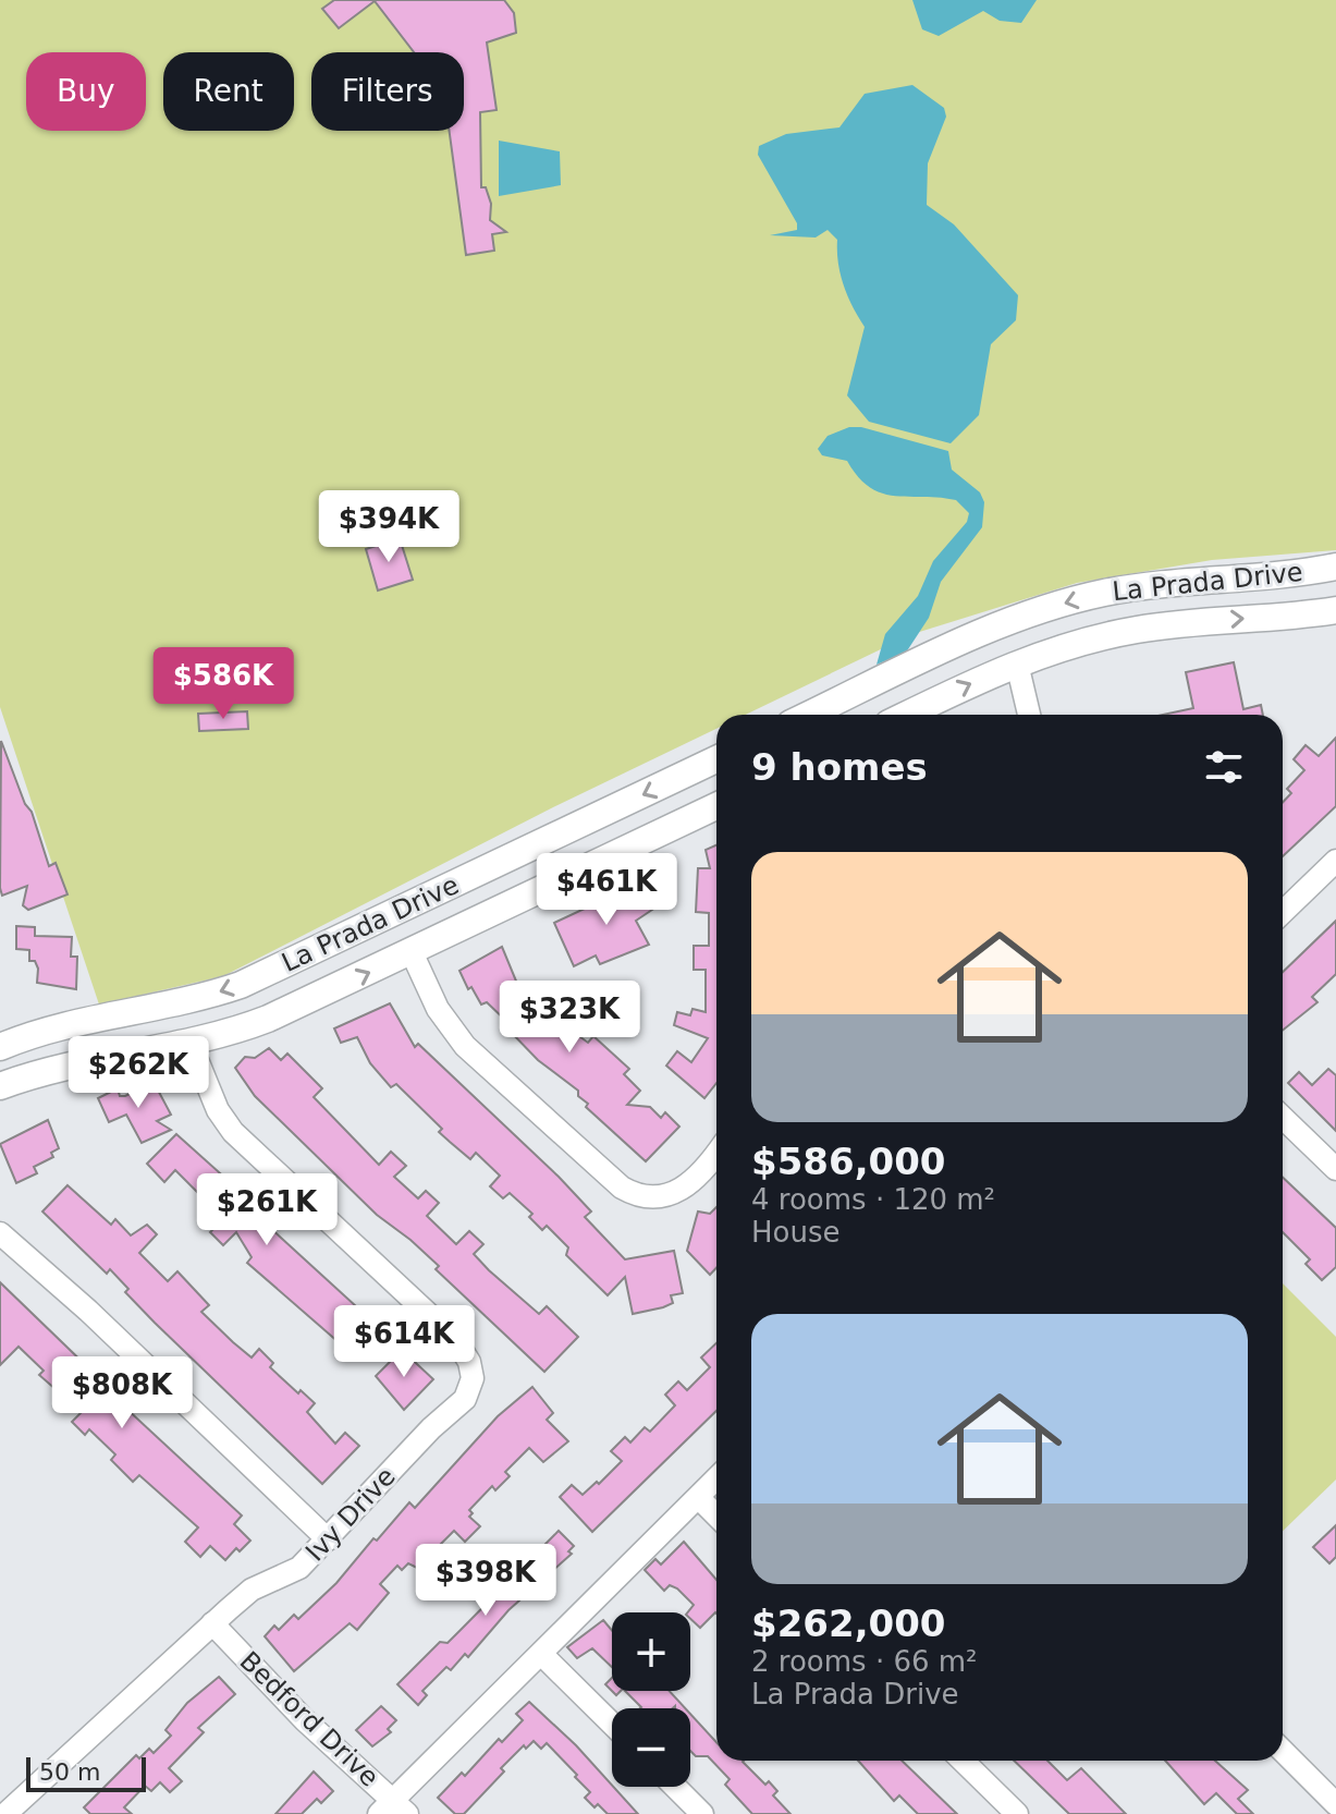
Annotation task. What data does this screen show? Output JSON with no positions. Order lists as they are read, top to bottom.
{
  "streets": {
    "main road": ["La Prada Drive"],
    "street": ["Ivy Drive", "Bedford Drive"]
  },
  "crossings": [
    ["La Prada Drive", "Ivy Drive"],
    ["Ivy Drive", "Bedford Drive"]
  ],
  "scale_bar": "50 m",
  "page": {
    "chip": ["Buy", "Rent", "Filters"],
    "price": [
      "$394K",
      "$586K",
      "$461K",
      "$323K",
      "$262K",
      "$261K",
      "$614K",
      "$808K",
      "$398K"
    ],
    "heading": "9 homes",
    "list": [
      {
        "name": "$586,000",
        "note": "4 rooms · 120 m² · House"
      },
      {
        "name": "$262,000",
        "note": "2 rooms · 66 m² · La Prada Drive"
      }
    ],
    "map_buttons": ["+", "−"],
    "scale": "50 m"
  }
}
